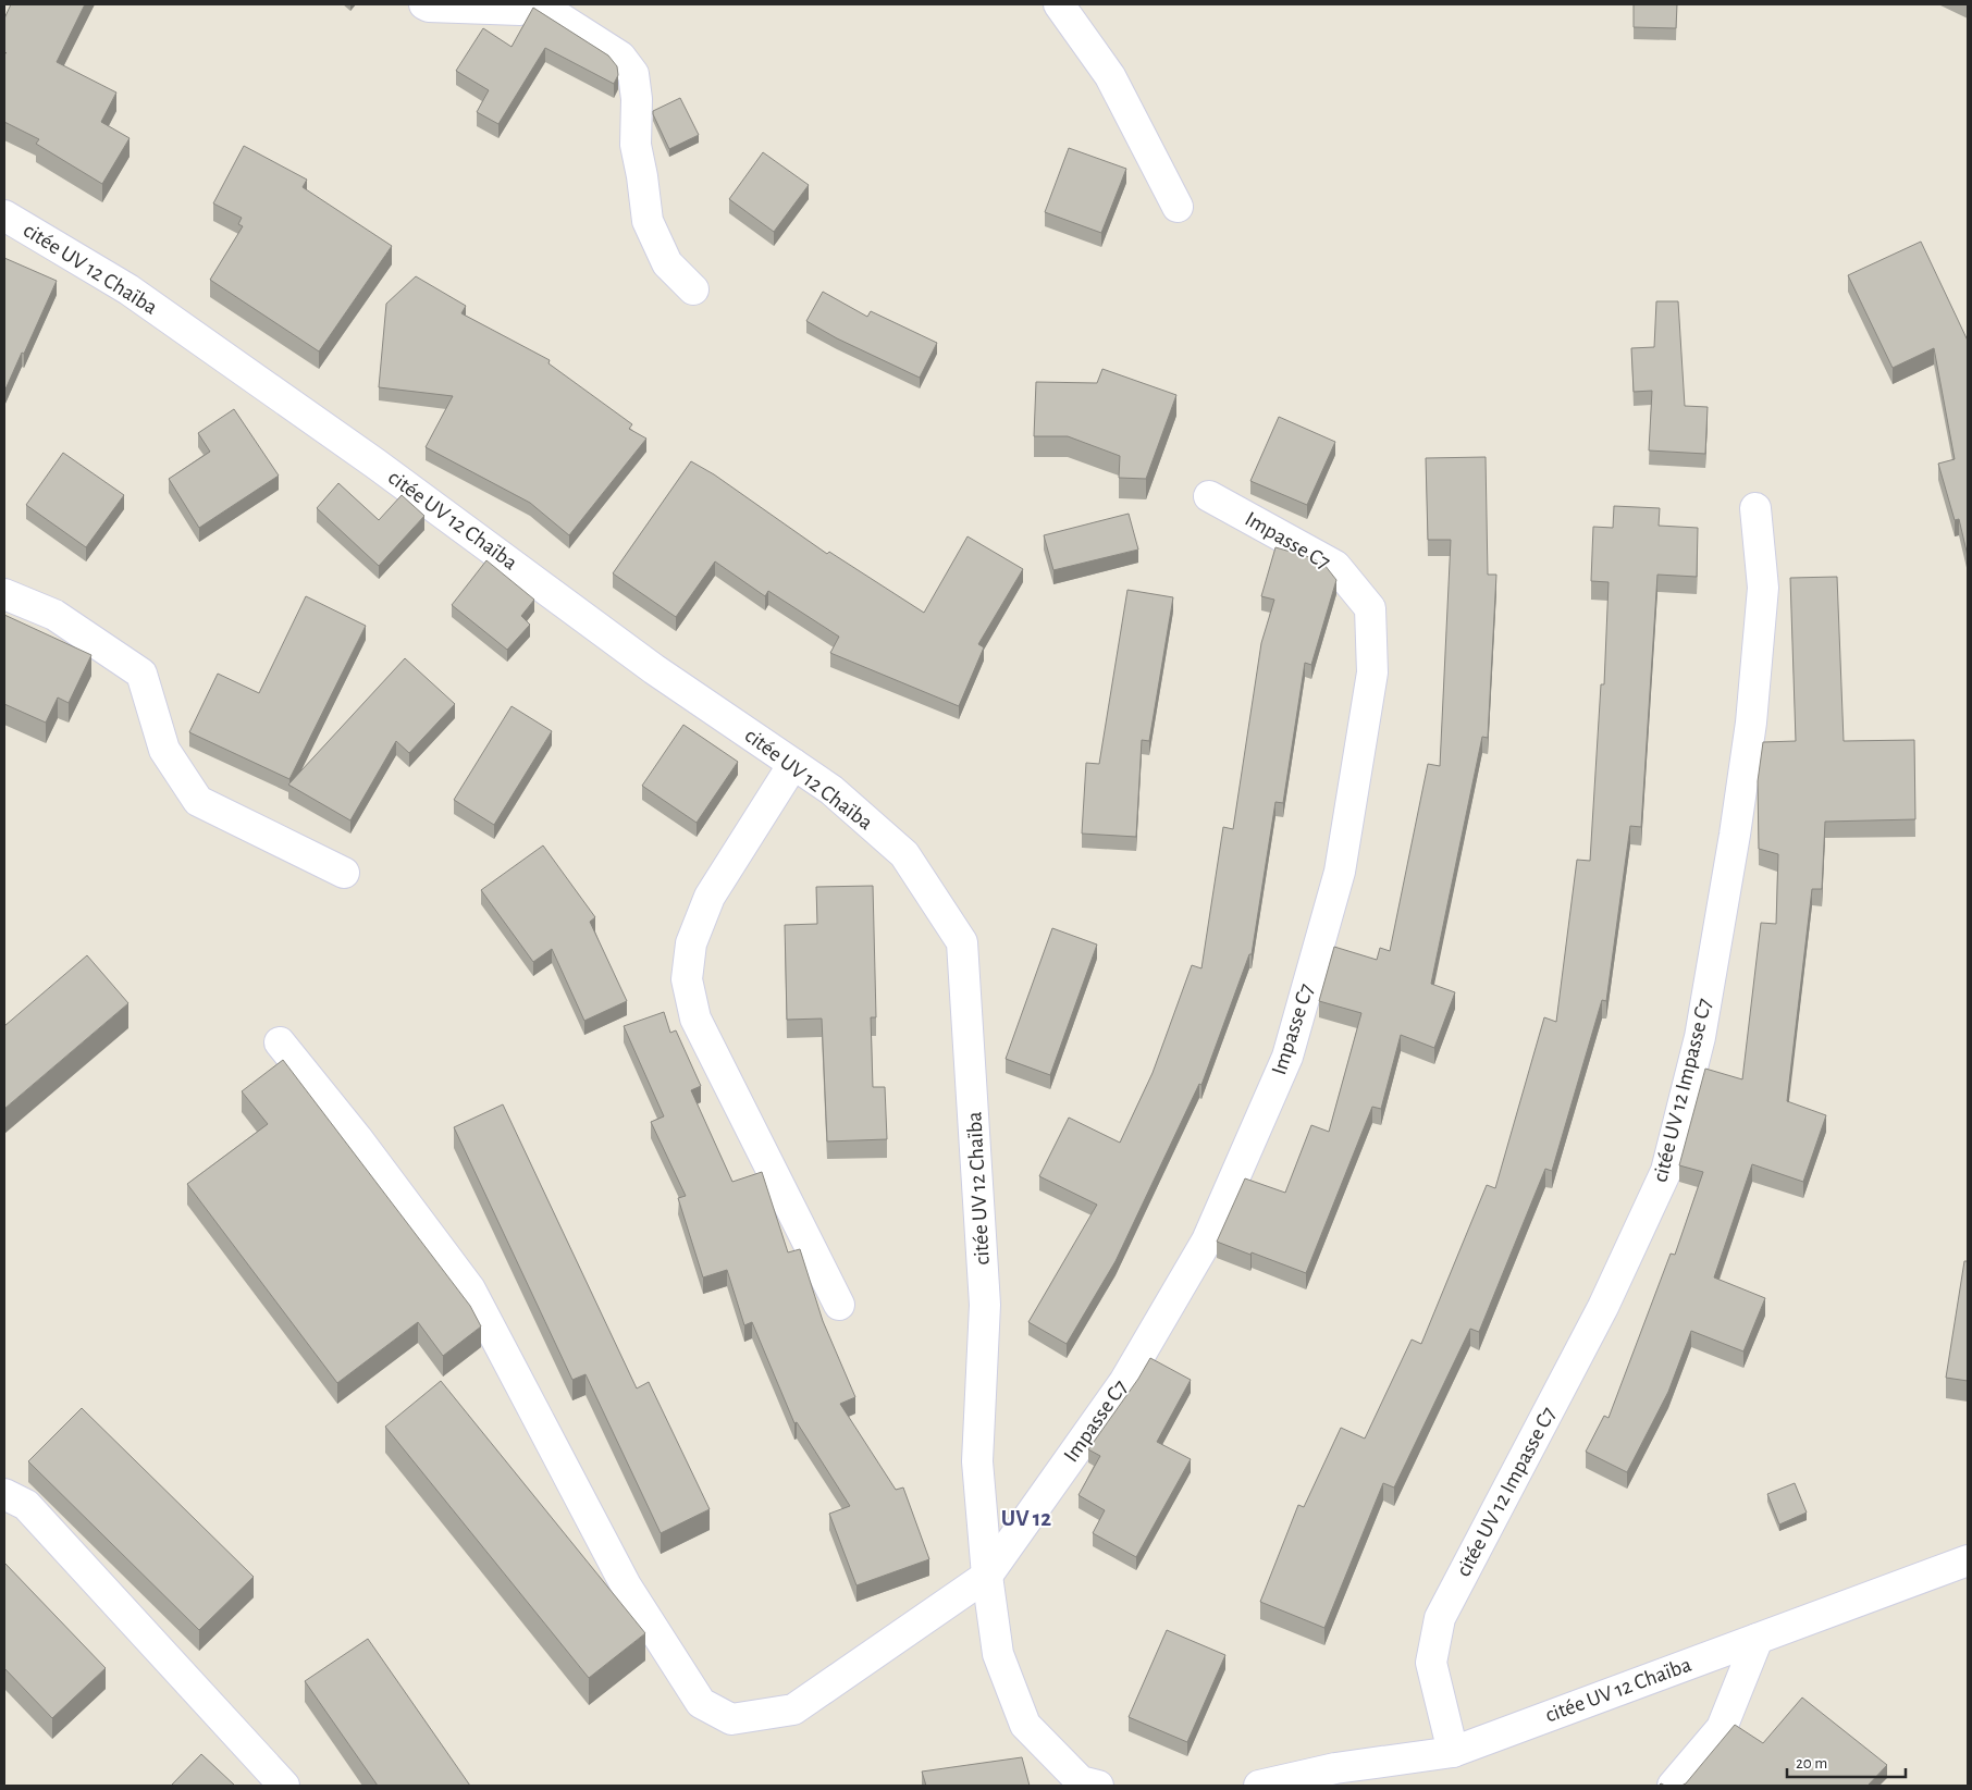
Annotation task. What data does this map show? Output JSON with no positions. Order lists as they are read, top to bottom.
{
  "streets": {
    "street": ["citée UV 12 Chaïba", "Impasse C7", "citée UV 12 Impasse C7"]
  },
  "crossings": [
    ["citée UV 12 Chaïba", "Impasse C7"],
    ["citée UV 12 Chaïba", "citée UV 12 Impasse C7"]
  ],
  "districts": ["UV 12"],
  "scale_bar": "20 m"
}
